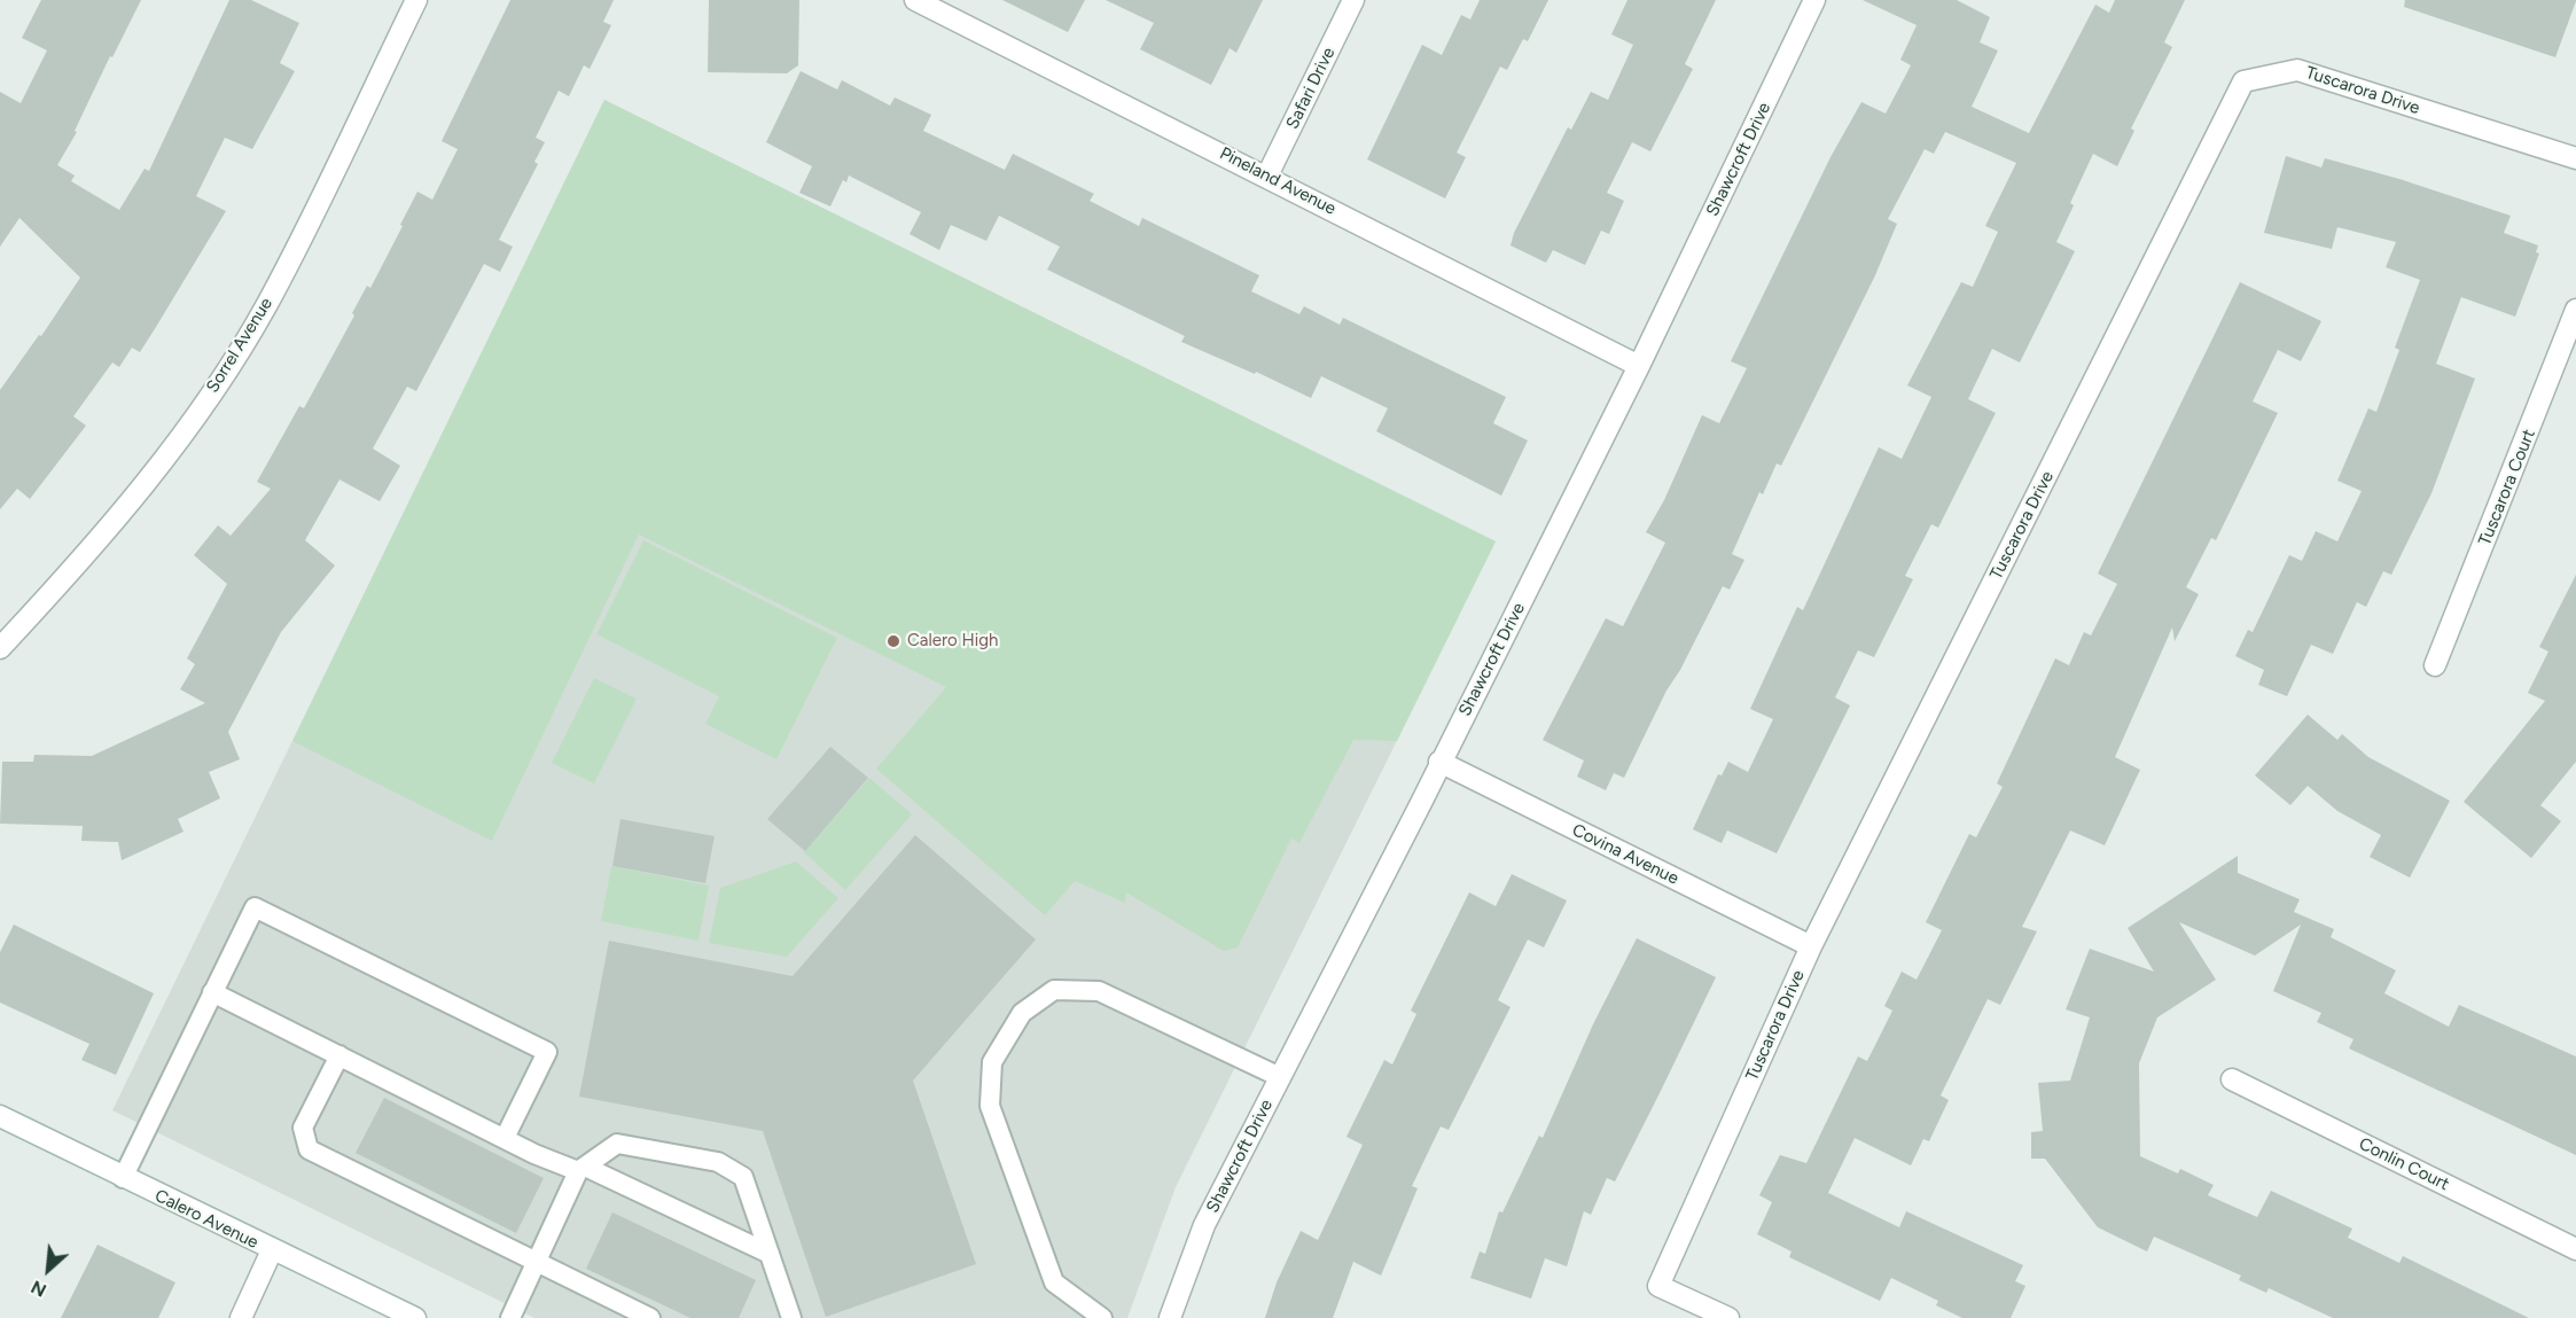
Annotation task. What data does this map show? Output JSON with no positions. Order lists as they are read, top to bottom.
{
  "streets": {
    "street": [
      "Safari Drive",
      "Tuscarora Drive",
      "Shawcroft Drive",
      "Pineland Avenue",
      "Sorrel Avenue",
      "Tuscarora Court",
      "Covina Avenue",
      "Conlin Court",
      "Calero Avenue"
    ]
  },
  "crossings": [
    ["Safari Drive", "Pineland Avenue"],
    ["Tuscarora Drive", "Covina Avenue"],
    ["Shawcroft Drive", "Pineland Avenue"],
    ["Shawcroft Drive", "Covina Avenue"]
  ],
  "places": ["Calero High"],
  "north": "bottom left"
}
